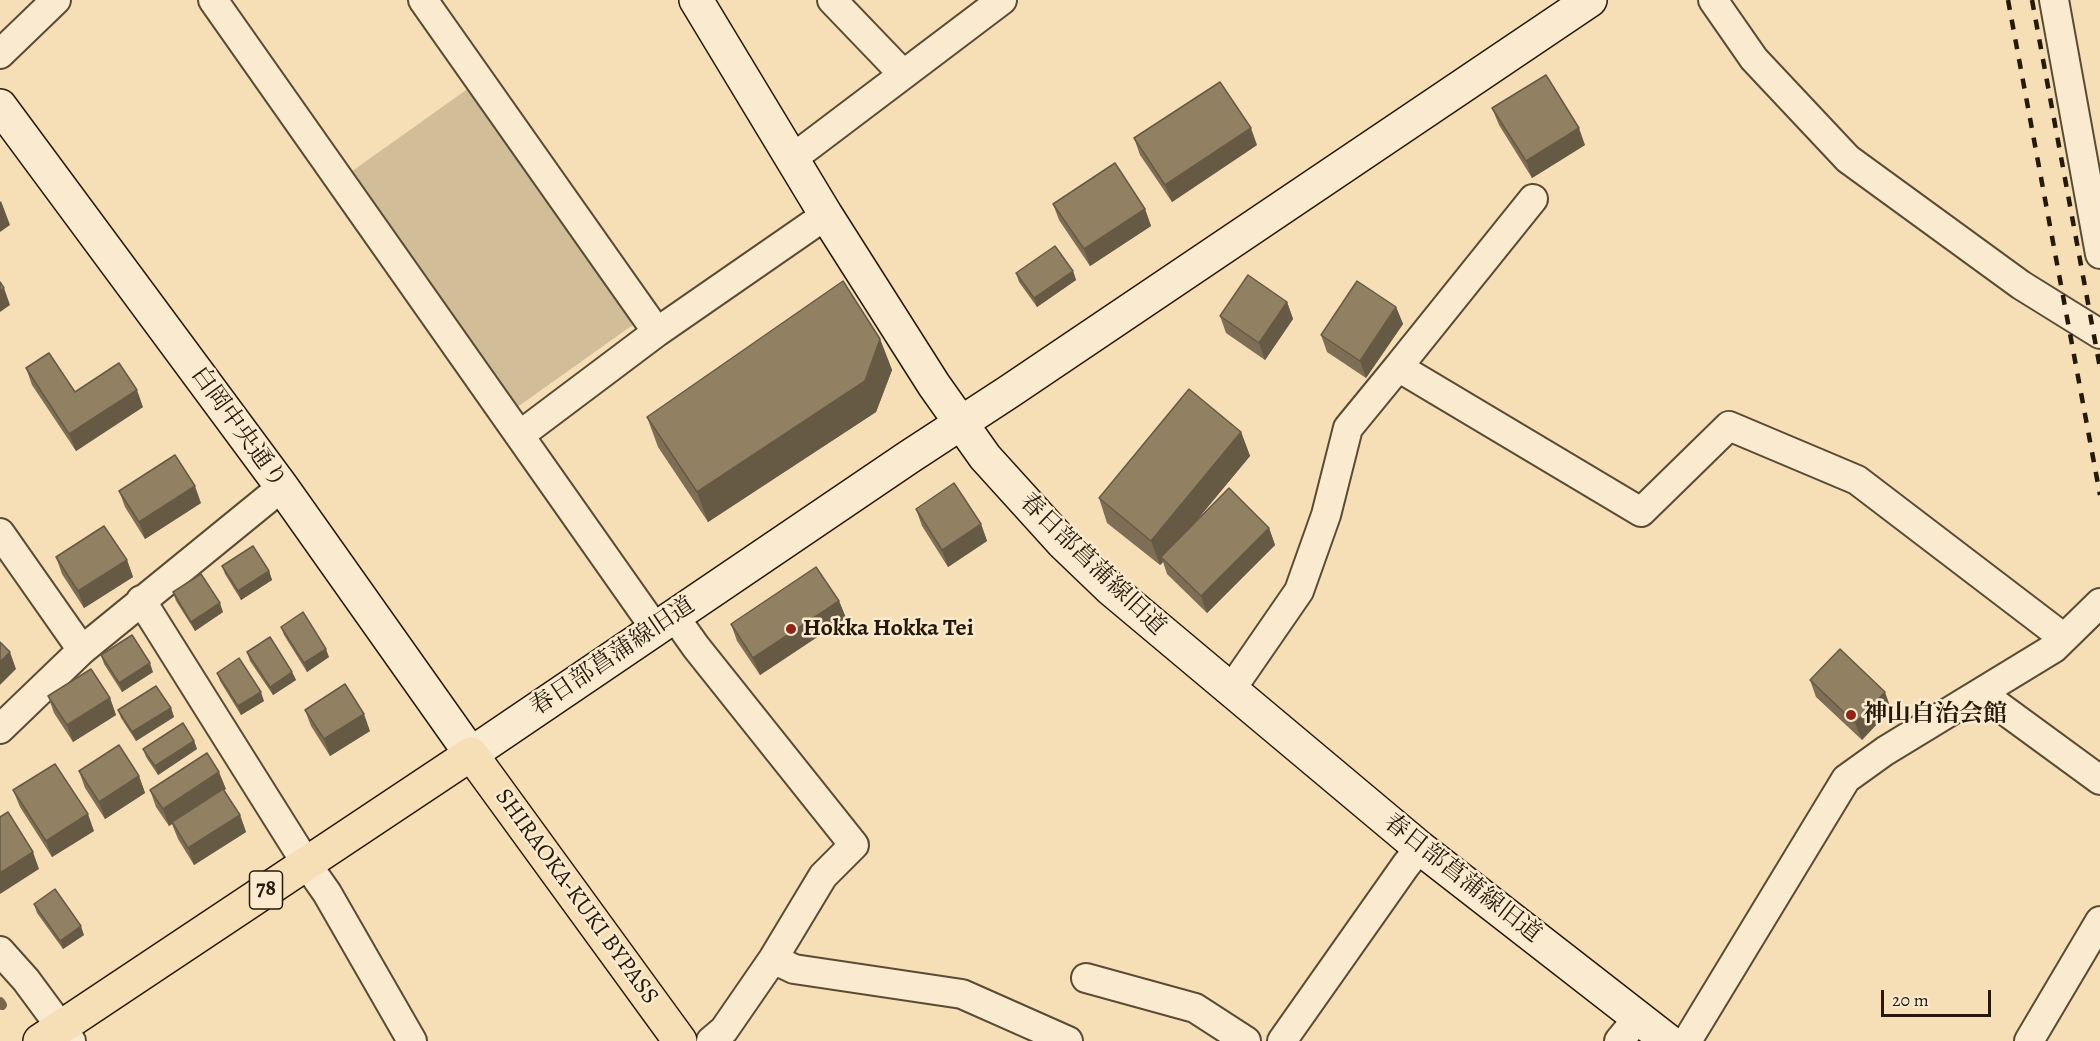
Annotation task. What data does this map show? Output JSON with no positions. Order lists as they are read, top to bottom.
{
  "streets": {
    "main road": ["78", "SHIRAOKA-KUKI BYPASS"],
    "street": ["白岡中央通り", "春日部菖蒲線旧道"]
  },
  "crossings": [
    ["白岡中央通り", "春日部菖蒲線旧道"],
    ["白岡中央通り", "78"],
    ["白岡中央通り", "SHIRAOKA-KUKI BYPASS"],
    ["春日部菖蒲線旧道", "78"],
    ["春日部菖蒲線旧道", "SHIRAOKA-KUKI BYPASS"],
    ["78", "SHIRAOKA-KUKI BYPASS"]
  ],
  "places": ["Hokka Hokka Tei", "神山自治会館"],
  "scale_bar": "20 m"
}
